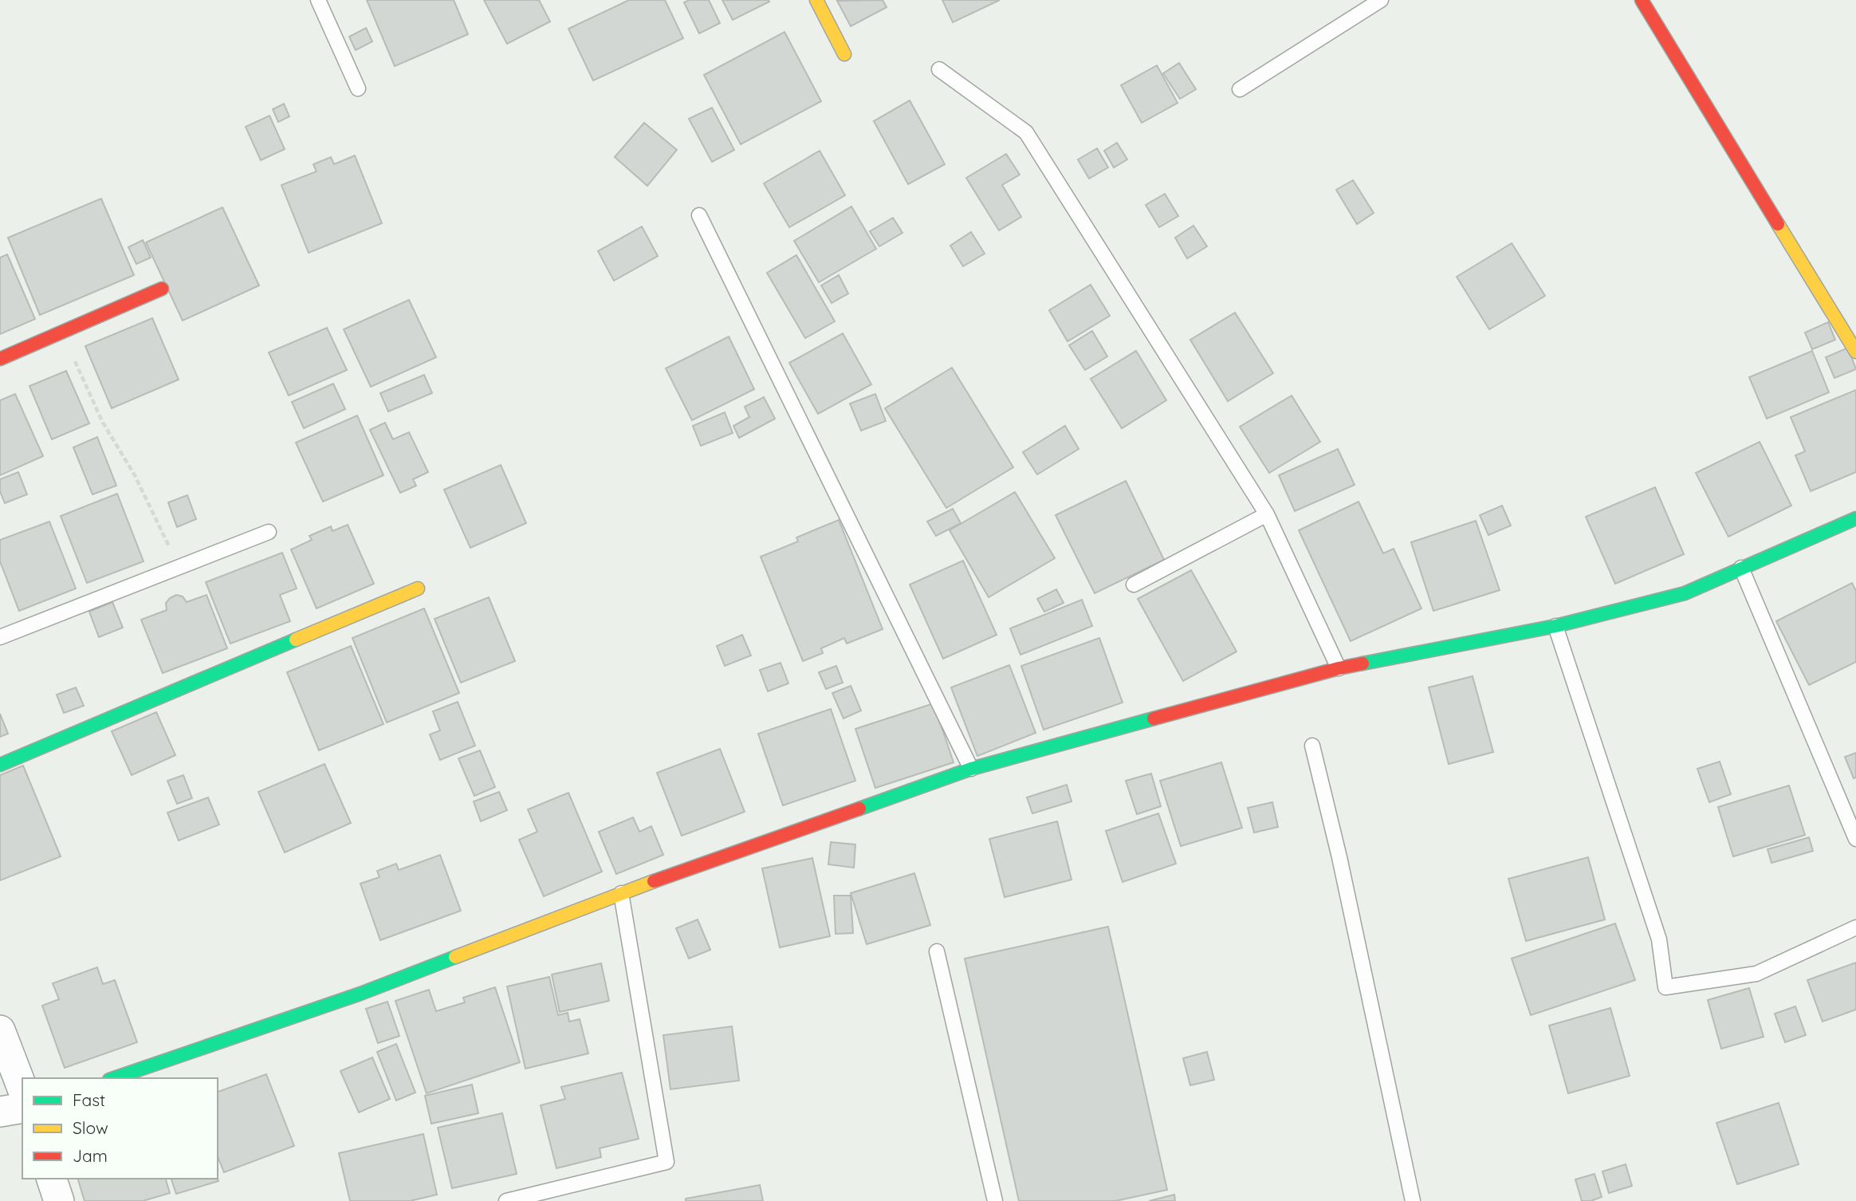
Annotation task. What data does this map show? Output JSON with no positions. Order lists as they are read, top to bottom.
{
  "legend": ["Fast", "Slow", "Jam"]
}
